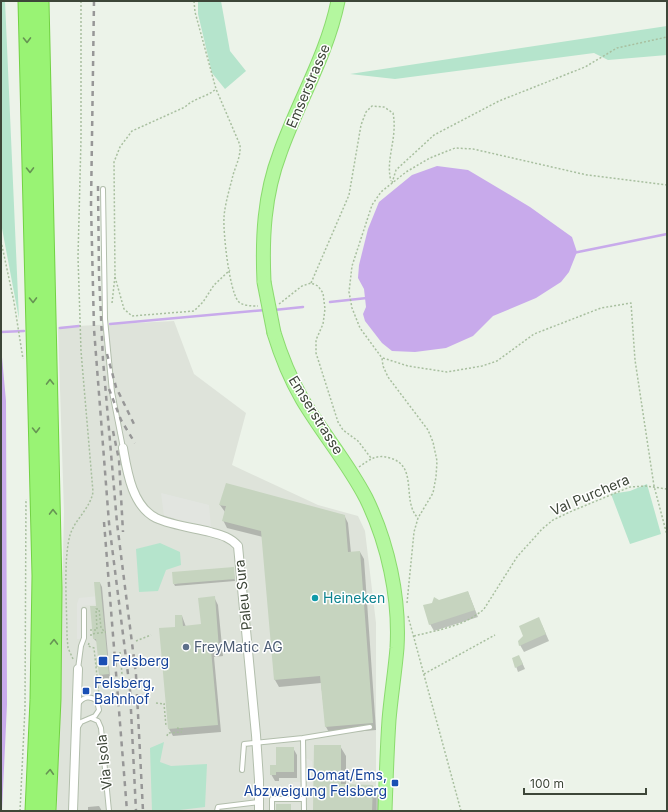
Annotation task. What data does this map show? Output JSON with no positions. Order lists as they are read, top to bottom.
{
  "streets": {
    "main road": ["Emserstrasse"],
    "street": ["Paleu Sura"],
    "lane": ["Via Isola"],
    "path": ["Val Purchera"]
  },
  "places": {
    "other": ["Heineken", "FreyMatic AG"],
    "transit": ["Felsberg", "Felsberg, Bahnhof", "Domat/Ems, Abzweigung Felsberg"]
  },
  "scale_bar": "100 m"
}
